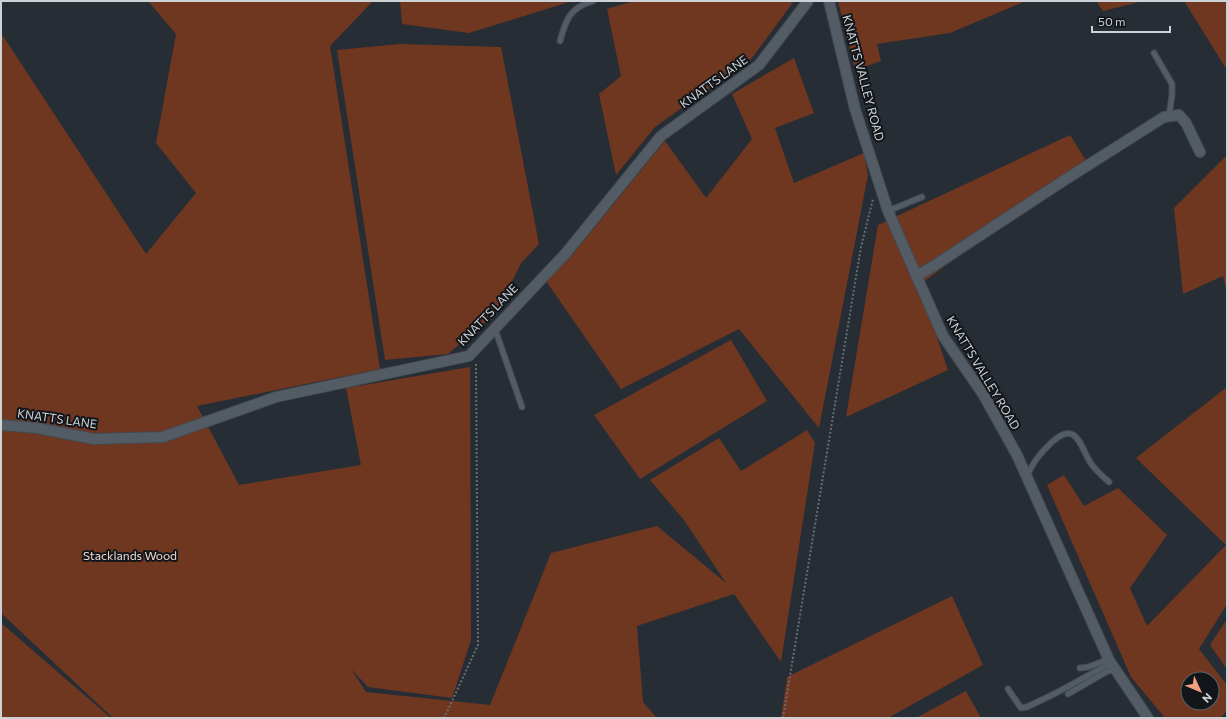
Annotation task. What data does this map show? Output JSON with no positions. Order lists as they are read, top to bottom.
{
  "streets": {
    "street": ["KNATTS VALLEY ROAD", "KNATTS LANE"]
  },
  "parks": ["Stacklands Wood"],
  "scale_bar": "50 m",
  "north": "bottom right"
}
